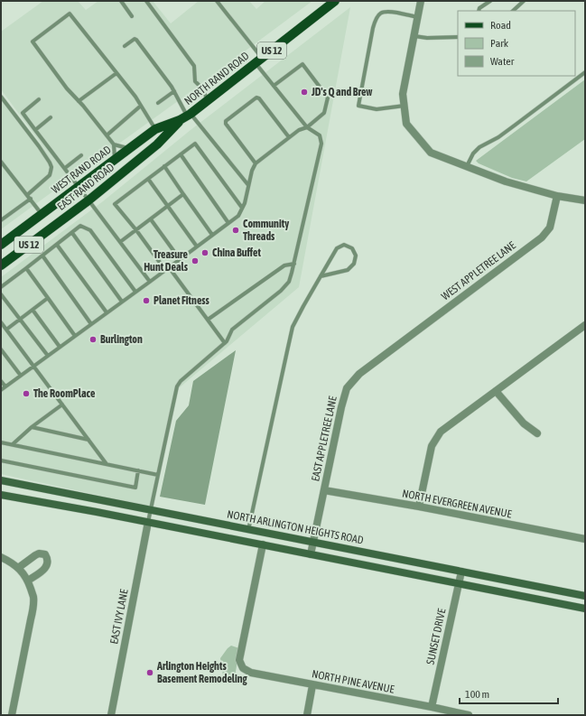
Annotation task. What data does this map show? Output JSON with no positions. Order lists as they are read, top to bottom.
{
  "streets": {
    "main road": [
      "US 12",
      "NORTH RAND ROAD",
      "WEST RAND ROAD",
      "EAST RAND ROAD",
      "NORTH ARLINGTON HEIGHTS ROAD"
    ],
    "street": [
      "WEST APPLETREE LANE",
      "EAST APPLETREE LANE",
      "NORTH EVERGREEN AVENUE",
      "EAST IVY LANE",
      "SUNSET DRIVE",
      "NORTH PINE AVENUE"
    ]
  },
  "crossings": [
    ["NORTH RAND ROAD", "WEST RAND ROAD"],
    ["NORTH RAND ROAD", "EAST RAND ROAD"],
    ["WEST RAND ROAD", "EAST RAND ROAD"],
    ["WEST APPLETREE LANE", "EAST APPLETREE LANE"],
    ["EAST APPLETREE LANE", "NORTH EVERGREEN AVENUE"],
    ["EAST APPLETREE LANE", "NORTH ARLINGTON HEIGHTS ROAD"],
    ["NORTH ARLINGTON HEIGHTS ROAD", "SUNSET DRIVE"],
    ["SUNSET DRIVE", "NORTH PINE AVENUE"]
  ],
  "places": [
    "JD's Q and Brew",
    "Community Threads",
    "China Buffet",
    "Treasure Hunt Deals",
    "Planet Fitness",
    "Burlington",
    "The RoomPlace",
    "Arlington Heights Basement Remodeling"
  ],
  "legend": ["Road", "Park", "Water"],
  "scale_bar": "100 m"
}
